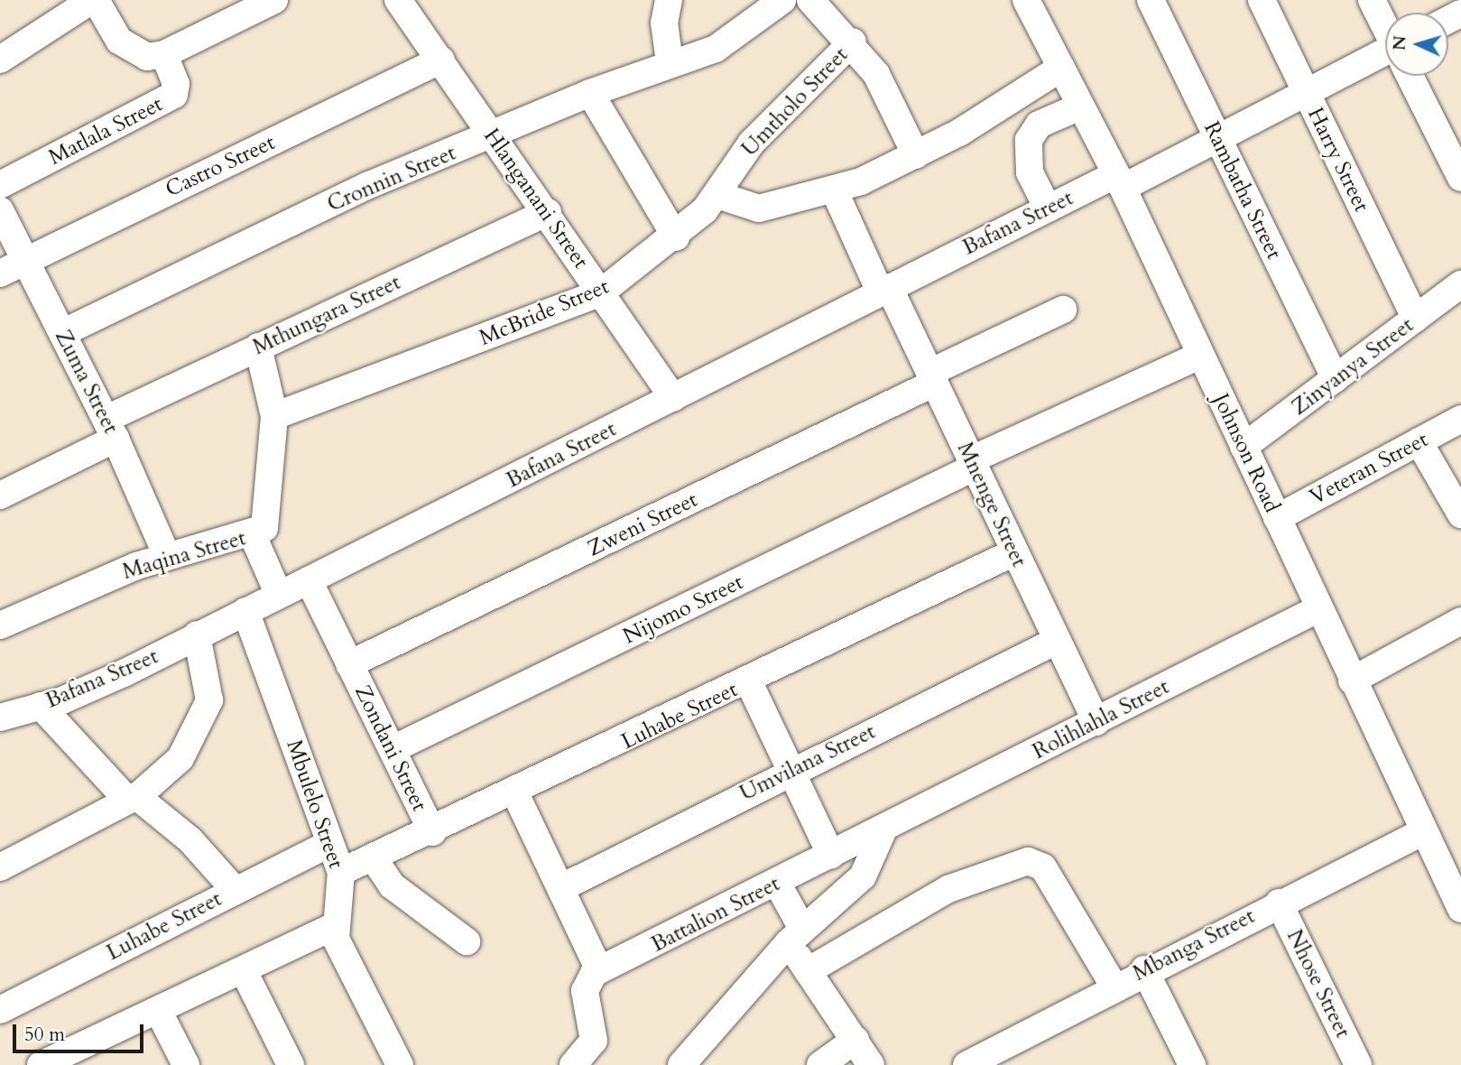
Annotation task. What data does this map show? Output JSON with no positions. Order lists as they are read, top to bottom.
{
  "streets": {
    "street": [
      "Umtholo Street",
      "Matlala Street",
      "Harry Street",
      "Castro Street",
      "Cronnin Street",
      "Rambatha Street",
      "Hlanganani Street",
      "Bafana Street",
      "McBride Street",
      "Mthungara Street",
      "Zinyanya Street",
      "Zuma Street",
      "Johnson Road",
      "Veteran Street",
      "Mnenge Street",
      "Zweni Street",
      "Maqina Street",
      "Nijomo Street",
      "Luhabe Street",
      "Rolihlahla Street",
      "Zondani Street",
      "Umvilana Street",
      "Mbulelo Street",
      "Battalion Street",
      "Mbanga Street",
      "Nhose Street"
    ]
  },
  "crossings": [
    ["Umtholo Street", "McBride Street"],
    ["Harry Street", "Bafana Street"],
    ["Harry Street", "Zinyanya Street"],
    ["Castro Street", "Hlanganani Street"],
    ["Castro Street", "Zuma Street"],
    ["Cronnin Street", "Hlanganani Street"],
    ["Cronnin Street", "Zuma Street"],
    ["Rambatha Street", "Bafana Street"],
    ["Rambatha Street", "Zinyanya Street"],
    ["Hlanganani Street", "Bafana Street"],
    ["Hlanganani Street", "McBride Street"],
    ["Hlanganani Street", "Mthungara Street"],
    ["Bafana Street", "Johnson Road"],
    ["Bafana Street", "Mnenge Street"],
    ["Bafana Street", "Zondani Street"],
    ["Bafana Street", "Mbulelo Street"],
    ["McBride Street", "Maqina Street"],
    ["Mthungara Street", "Zuma Street"],
    ["Mthungara Street", "Maqina Street"],
    ["Zinyanya Street", "Johnson Road"],
    ["Zuma Street", "Maqina Street"],
    ["Johnson Road", "Veteran Street"],
    ["Johnson Road", "Nijomo Street"],
    ["Johnson Road", "Rolihlahla Street"],
    ["Johnson Road", "Mbanga Street"],
    ["Mnenge Street", "Zweni Street"],
    ["Mnenge Street", "Nijomo Street"],
    ["Mnenge Street", "Luhabe Street"],
    ["Mnenge Street", "Rolihlahla Street"],
    ["Mnenge Street", "Umvilana Street"],
    ["Zweni Street", "Zondani Street"],
    ["Nijomo Street", "Zondani Street"],
    ["Luhabe Street", "Zondani Street"],
    ["Luhabe Street", "Mbulelo Street"],
    ["Rolihlahla Street", "Battalion Street"],
    ["Mbanga Street", "Nhose Street"]
  ],
  "scale_bar": "50 m",
  "north": "left"
}
